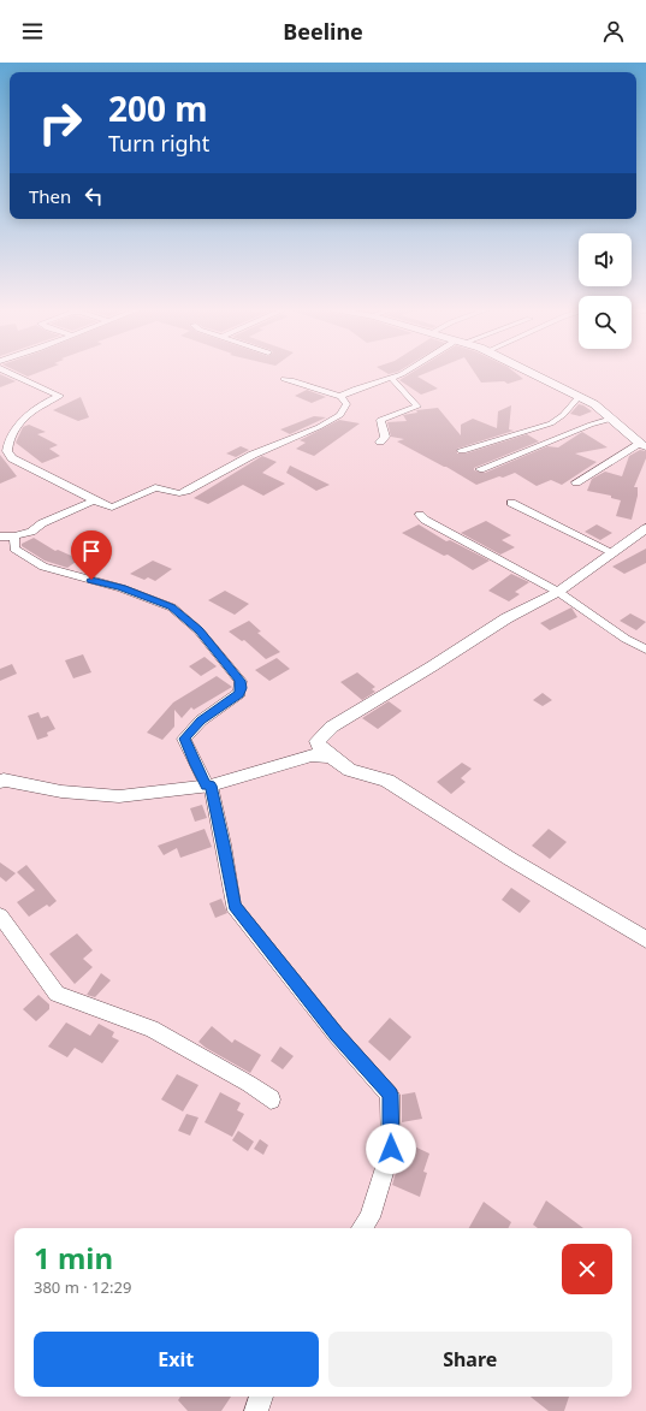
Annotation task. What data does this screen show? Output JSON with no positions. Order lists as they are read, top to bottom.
{
  "page": {
    "header": "Beeline",
    "turn": ["200 m", "Turn right"],
    "then": "Then",
    "heading": ["1 min", "380 m · 12:29"],
    "buttons": ["Exit", "Share"]
  }
}
